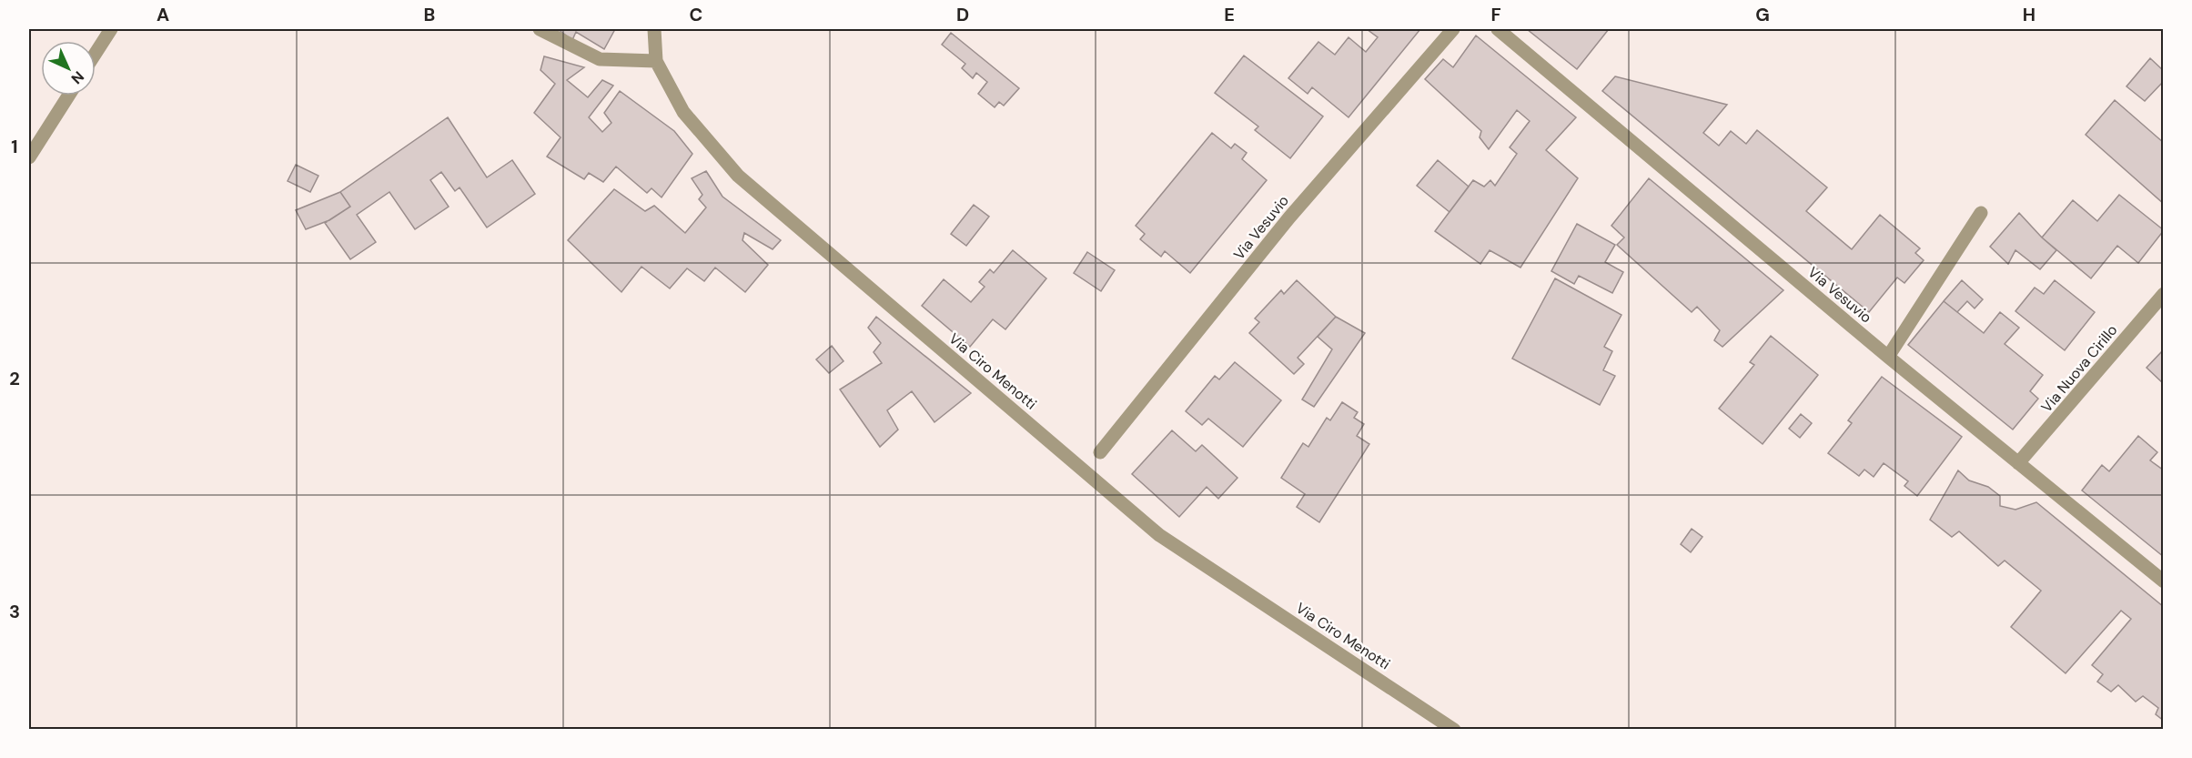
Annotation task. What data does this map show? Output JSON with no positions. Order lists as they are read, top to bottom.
{
  "streets": {
    "street": ["Via Vesuvio", "Via Nuova Cirillo", "Via Ciro Menotti"]
  },
  "crossings": [
    ["Via Vesuvio", "Via Nuova Cirillo"]
  ],
  "north": "bottom right",
  "grid": {
    "columns": [
      "A",
      "B",
      "C",
      "D",
      "E",
      "F",
      "G",
      "H"
    ],
    "rows": ["1", "2", "3"]
  }
}
